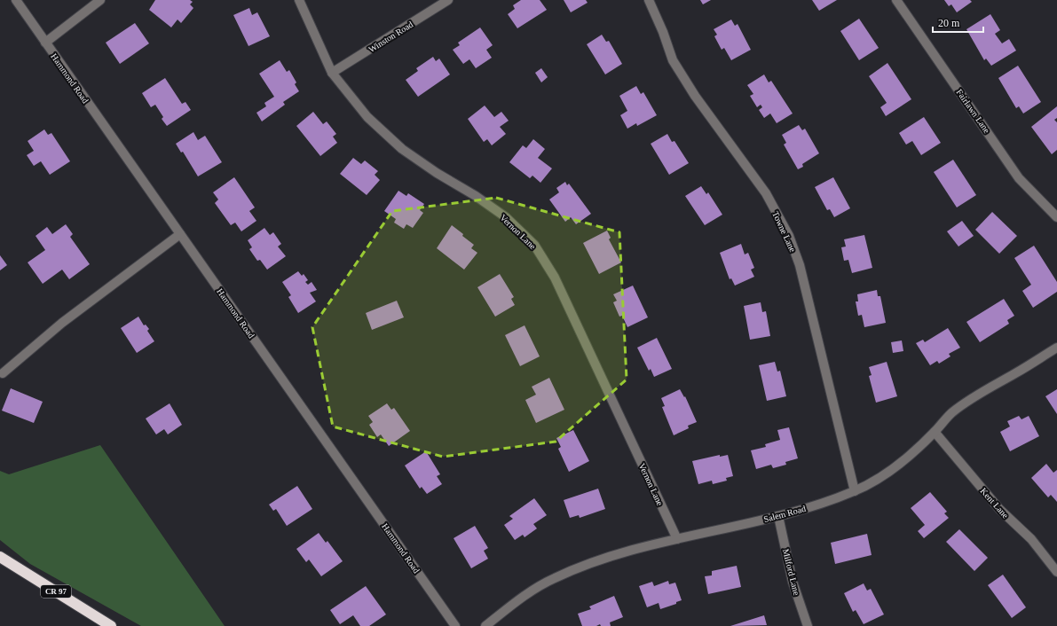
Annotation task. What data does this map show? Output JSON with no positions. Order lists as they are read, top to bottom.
{
  "streets": {
    "highway": ["CR 97"],
    "street": [
      "Winston Road",
      "Hammond Road",
      "Fairlawn Lane",
      "Vernon Lane",
      "Towne Lane",
      "Kent Lane",
      "Salem Road",
      "Milford Lane"
    ]
  },
  "crossings": [
    ["Winston Road", "Vernon Lane"],
    ["Vernon Lane", "Salem Road"],
    ["Towne Lane", "Salem Road"],
    ["Kent Lane", "Salem Road"],
    ["Salem Road", "Milford Lane"]
  ],
  "scale_bar": "20 m"
}
